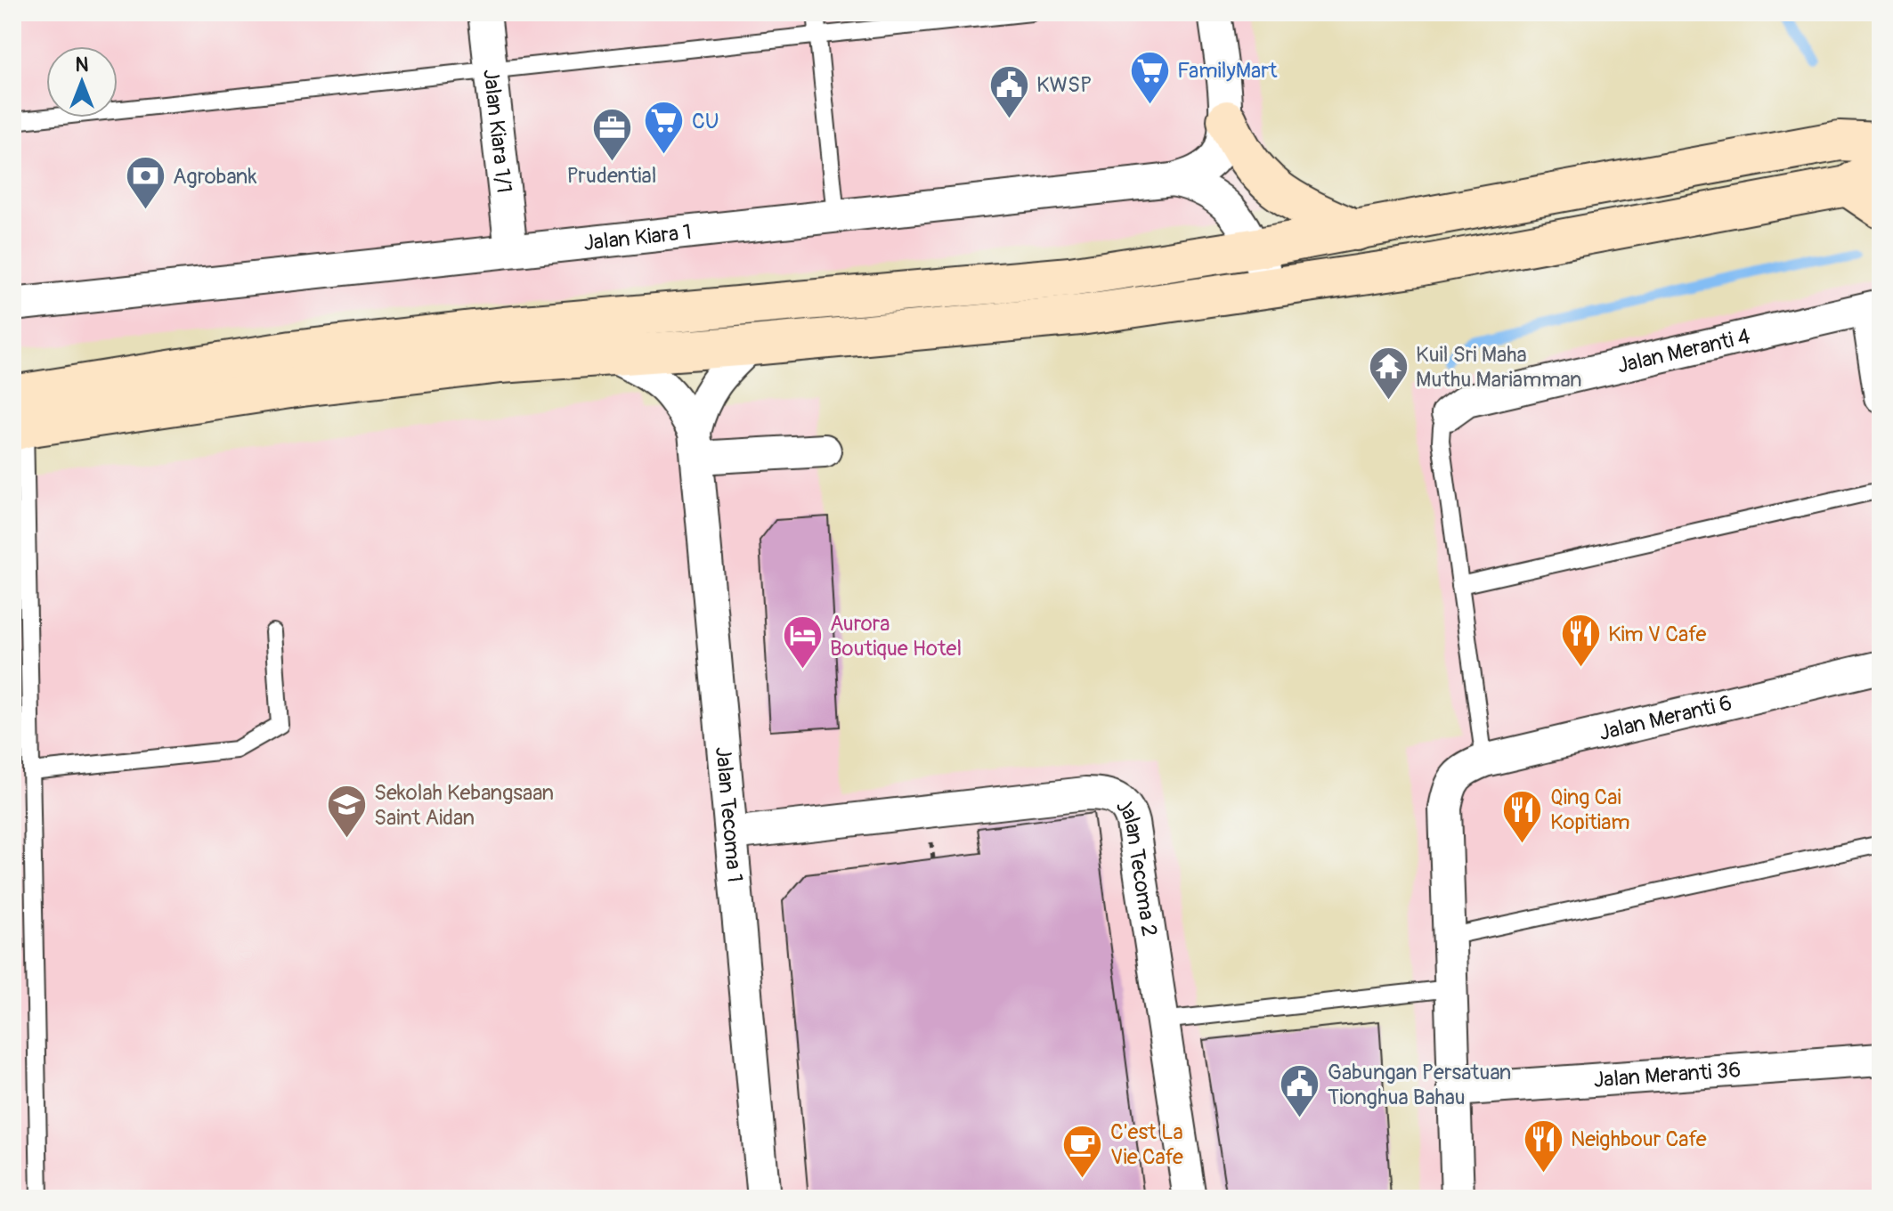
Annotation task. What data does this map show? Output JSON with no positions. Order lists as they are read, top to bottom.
{
  "streets": {
    "street": [
      "Jalan Kiara 1/1",
      "Jalan Kiara 1",
      "Jalan Meranti 4",
      "Jalan Meranti 6",
      "Jalan Tecoma 1",
      "Jalan Tecoma 2",
      "Jalan Meranti 36"
    ]
  },
  "crossings": [
    ["Jalan Kiara 1/1", "Jalan Kiara 1"],
    ["Jalan Tecoma 1", "Jalan Tecoma 2"]
  ],
  "places": {
    "supermarket": ["FamilyMart", "CU"],
    "public building": ["KWSP", "Gabungan Persatuan Tionghua Bahau"],
    "office": ["Prudential"],
    "bank": ["Agrobank"],
    "temple": ["Kuil Sri Maha Muthu Mariamman"],
    "restaurant": ["Kim V Cafe", "Qing Cai Kopitiam", "Neighbour Cafe"],
    "hotel": ["Aurora Boutique Hotel"],
    "school or university": ["Sekolah Kebangsaan Saint Aidan"],
    "cafe": ["C'est La Vie Cafe"]
  },
  "north": "top"
}
